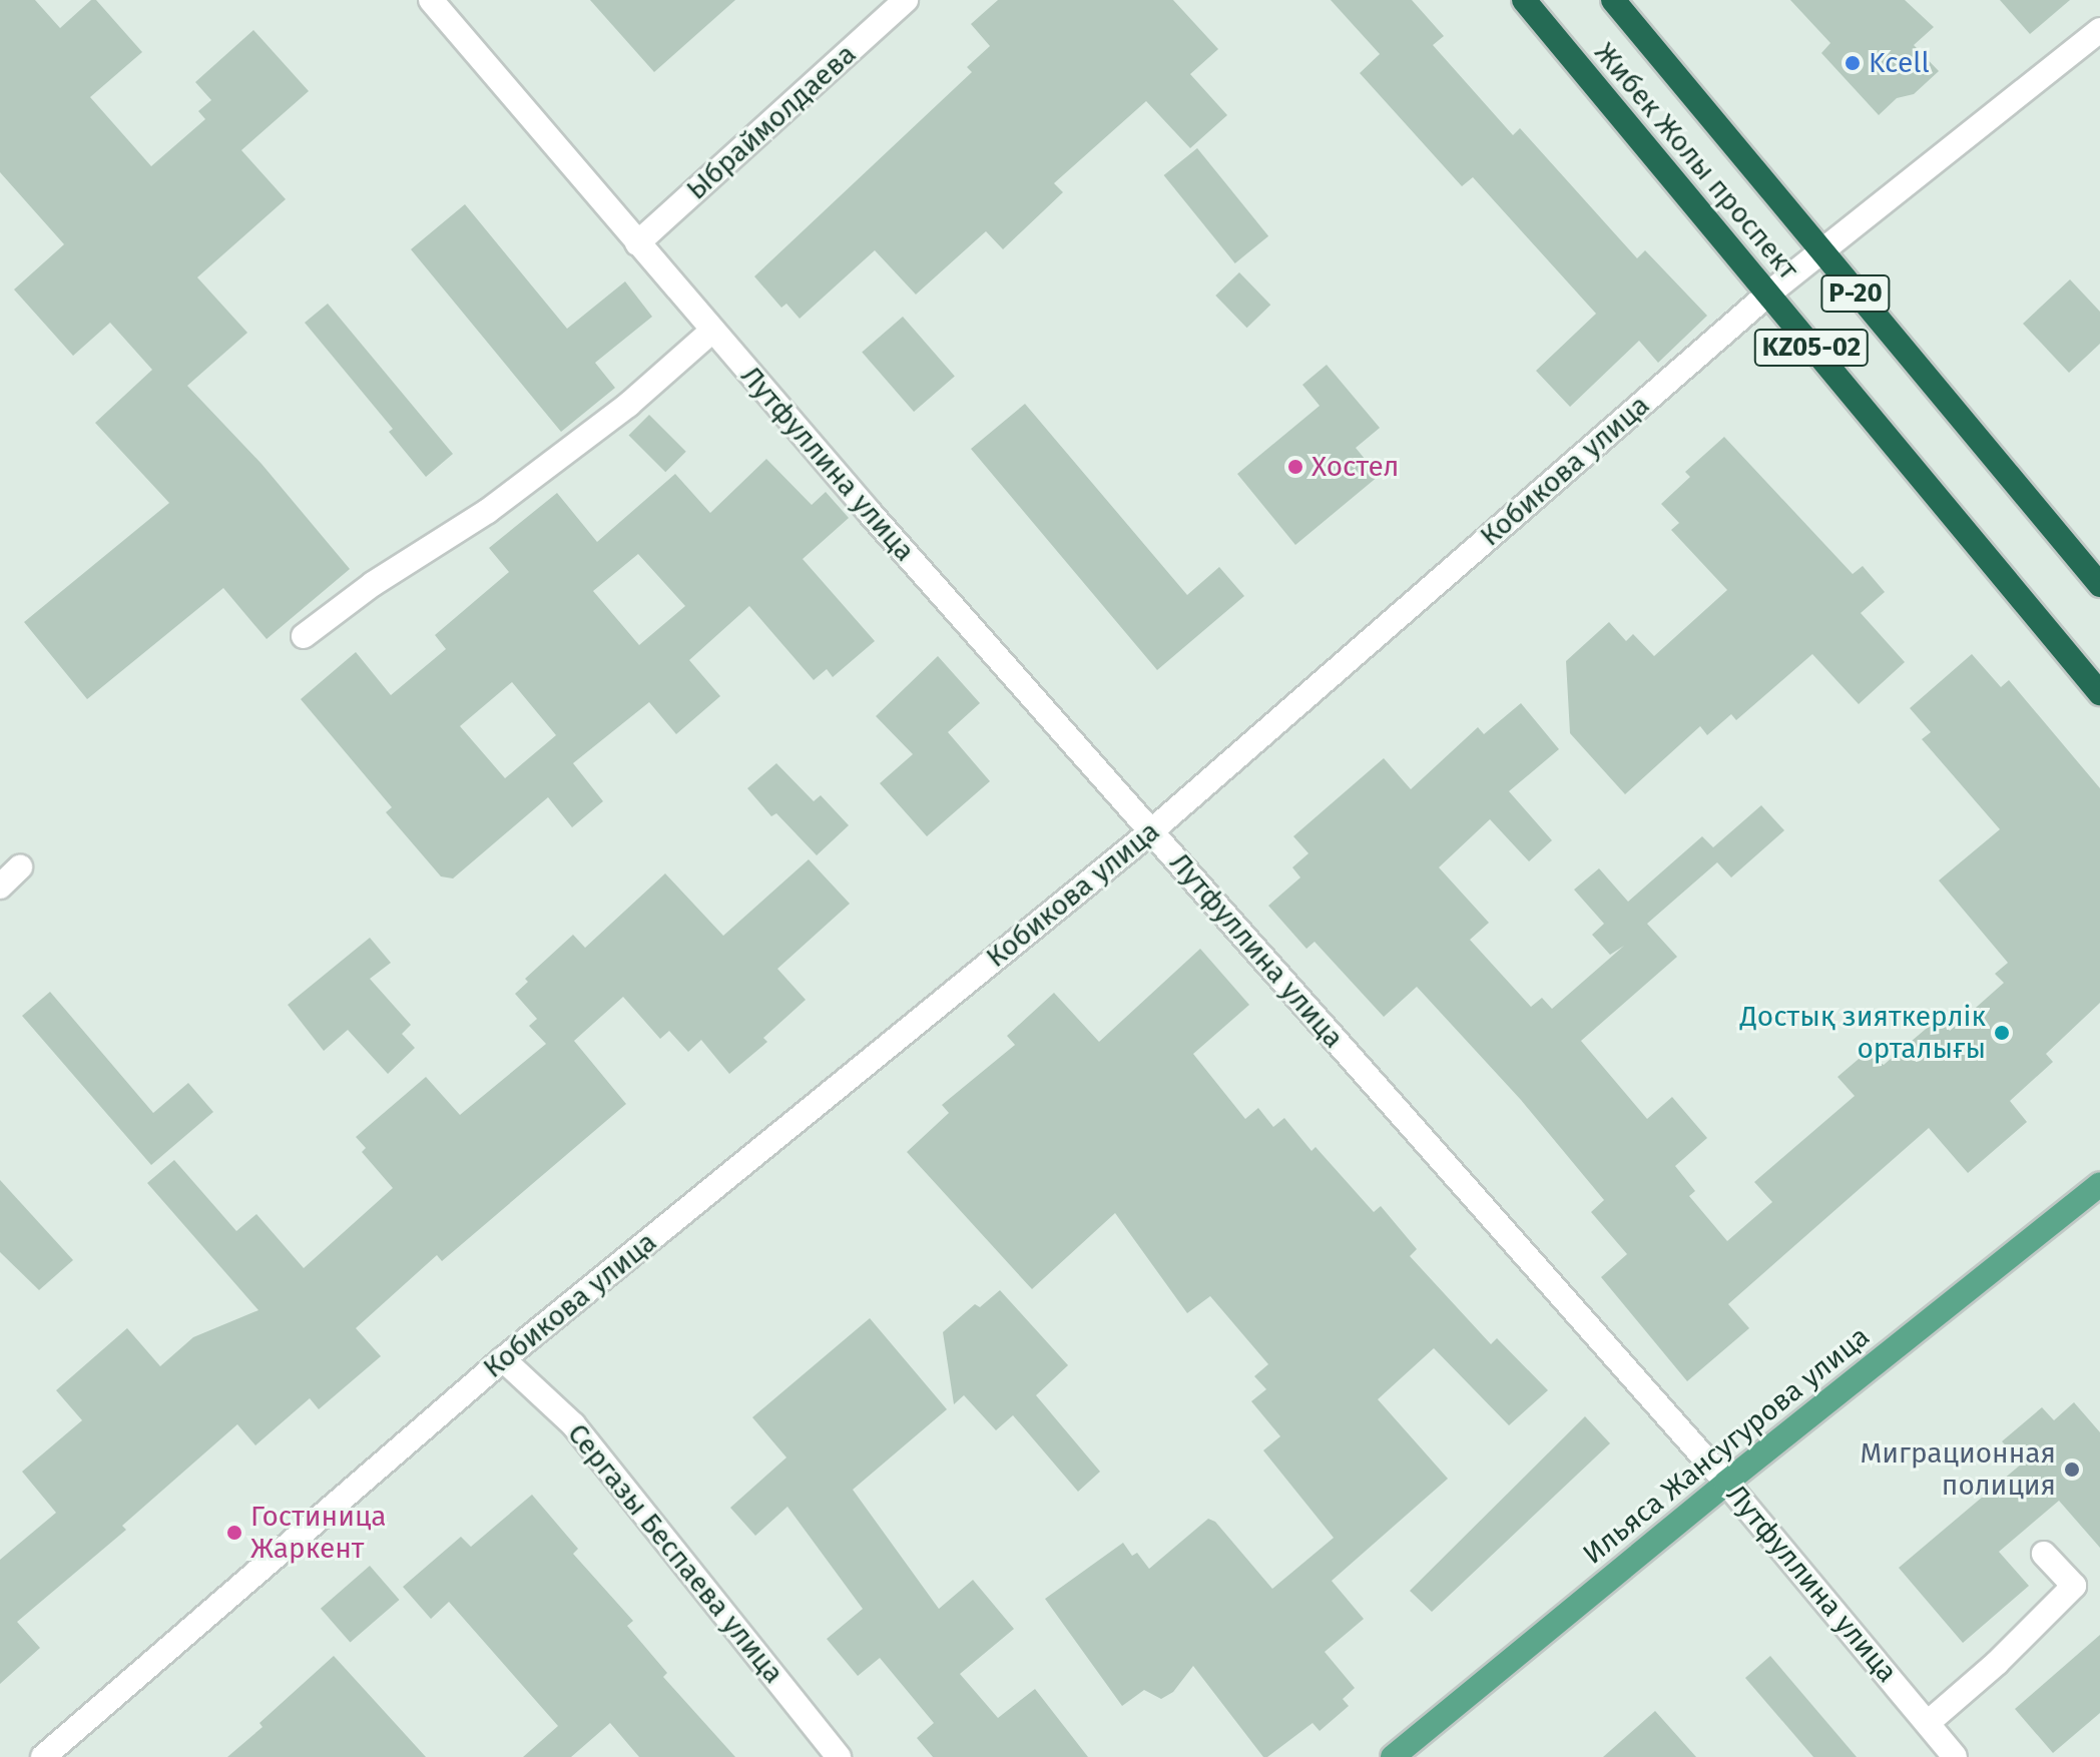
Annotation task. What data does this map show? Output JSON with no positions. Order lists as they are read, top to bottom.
{
  "streets": {
    "highway": ["Жибек Жолы проспект", "Р-20", "KZ05-02"],
    "main road": ["Ильяса Жансугурова улица"],
    "street": [
      "Ыбраймолдаева",
      "Лутфуллина улица",
      "Кобикова улица",
      "Сергазы Беспаева улица"
    ]
  },
  "crossings": [
    ["Ыбраймолдаева", "Лутфуллина улица"],
    ["Жибек Жолы проспект", "Кобикова улица"],
    ["Лутфуллина улица", "Кобикова улица"],
    ["Лутфуллина улица", "Ильяса Жансугурова улица"],
    ["Кобикова улица", "Сергазы Беспаева улица"]
  ],
  "places": [
    "Kcell",
    "Хостел",
    "Достық зияткерлік орталығы",
    "Миграционная полиция",
    "Гостиница Жаркент"
  ]
}
